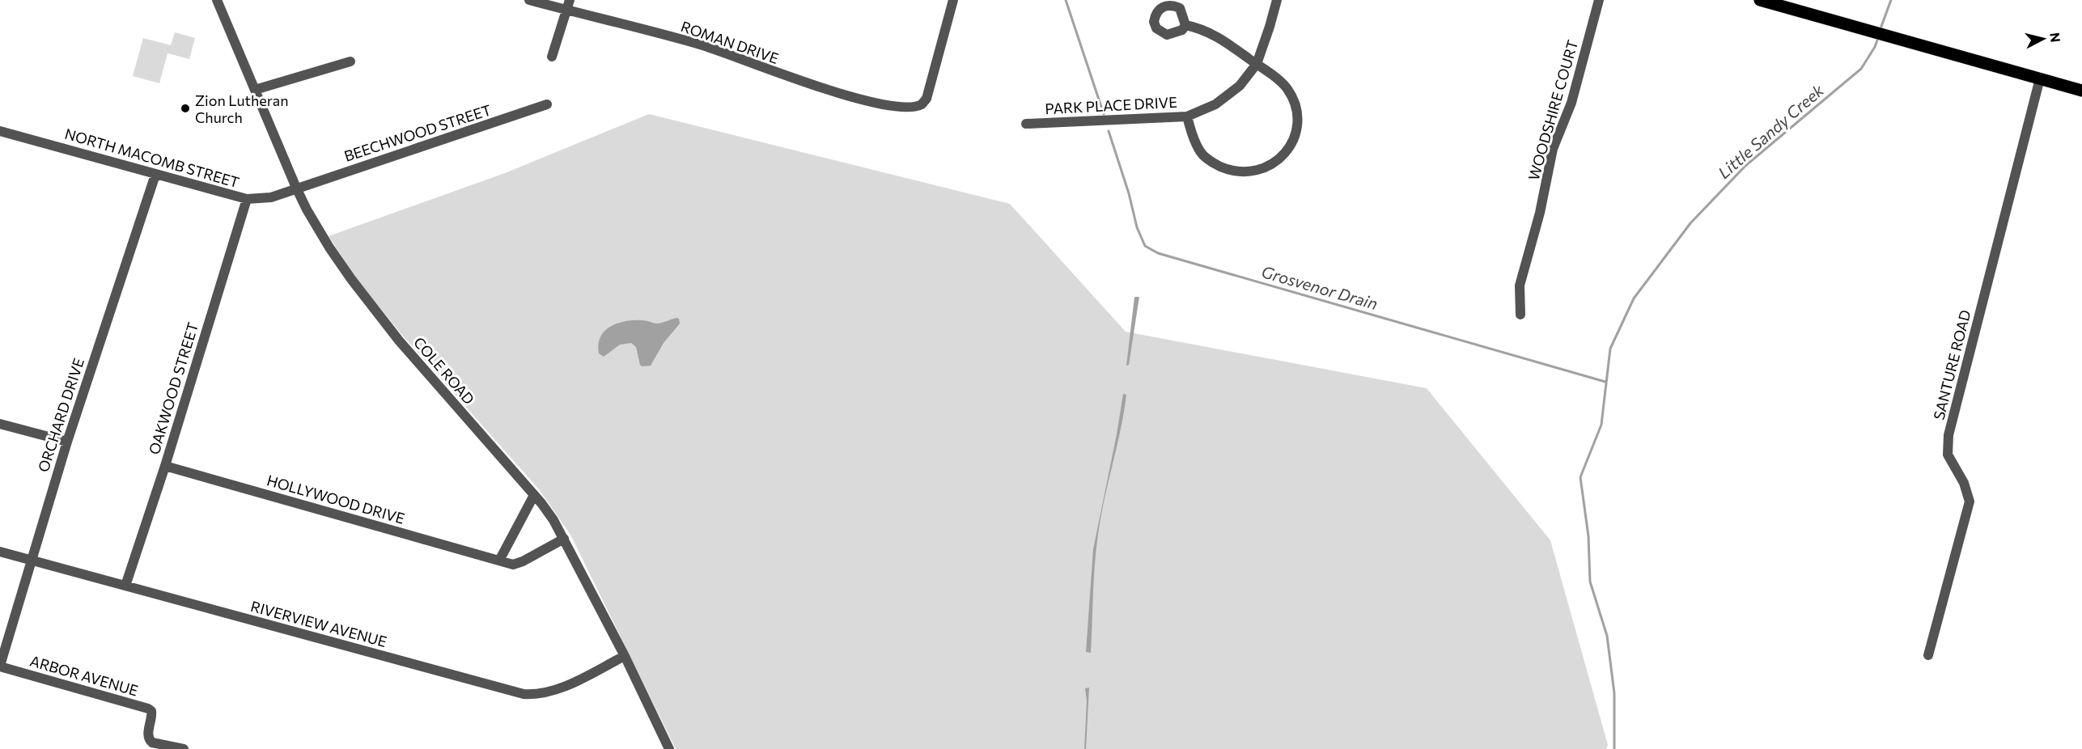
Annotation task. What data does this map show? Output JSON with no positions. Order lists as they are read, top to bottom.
{
  "streets": {
    "street": [
      "ROMAN DRIVE",
      "PARK PLACE DRIVE",
      "WOODSHIRE COURT",
      "BEECHWOOD STREET",
      "NORTH MACOMB STREET",
      "SANTURE ROAD",
      "COLE ROAD",
      "OAKWOOD STREET",
      "ORCHARD DRIVE",
      "HOLLYWOOD DRIVE",
      "RIVERVIEW AVENUE",
      "ARBOR AVENUE"
    ]
  },
  "crossings": [
    ["BEECHWOOD STREET", "NORTH MACOMB STREET"],
    ["BEECHWOOD STREET", "COLE ROAD"],
    ["NORTH MACOMB STREET", "COLE ROAD"],
    ["NORTH MACOMB STREET", "OAKWOOD STREET"],
    ["NORTH MACOMB STREET", "ORCHARD DRIVE"],
    ["COLE ROAD", "HOLLYWOOD DRIVE"],
    ["COLE ROAD", "RIVERVIEW AVENUE"],
    ["OAKWOOD STREET", "HOLLYWOOD DRIVE"],
    ["OAKWOOD STREET", "RIVERVIEW AVENUE"],
    ["ORCHARD DRIVE", "RIVERVIEW AVENUE"],
    ["ORCHARD DRIVE", "ARBOR AVENUE"]
  ],
  "water": ["Little Sandy Creek", "Grosvenor Drain"],
  "places": ["Zion Lutheran Church"],
  "north": "right"
}
